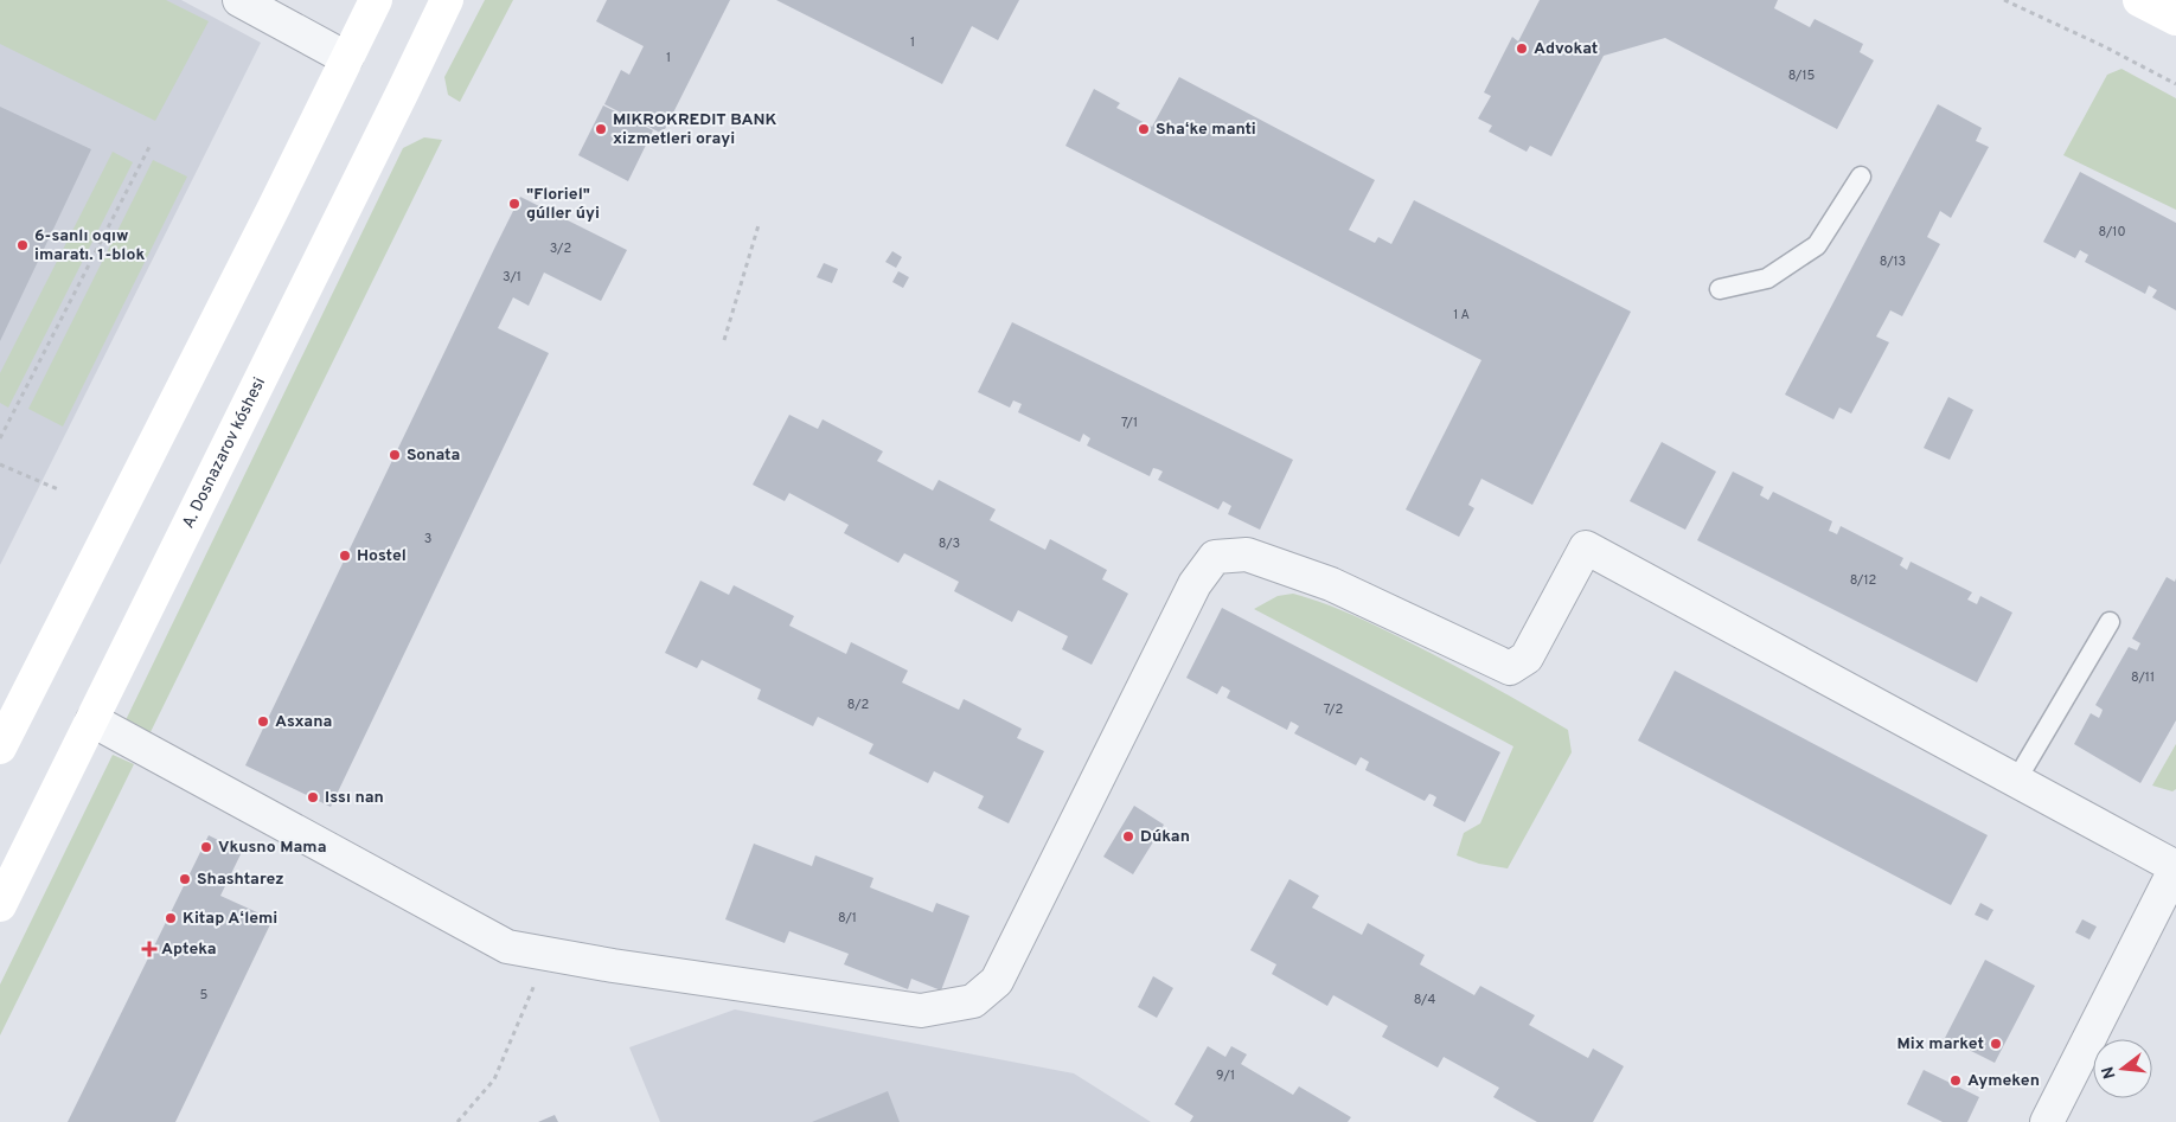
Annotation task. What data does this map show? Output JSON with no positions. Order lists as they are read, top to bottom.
{
  "streets": {
    "main road": ["A. Dosnazarov kóshesi"]
  },
  "places": {
    "other": [
      "Advokat",
      "MIKROKREDIT BANK xizmetleri orayi",
      "Shaʻke manti",
      "\"Floriel\" gúller úyi",
      "6-sanlı oqıw imaratı. 1-blok",
      "Sonata",
      "Hostel",
      "Asxana",
      "Issı nan",
      "Dúkan",
      "Vkusno Mama",
      "Shashtarez",
      "Kitap Aʻlemi",
      "Mix market",
      "Aymeken"
    ],
    "health": ["Apteka"]
  },
  "house_numbers": [
    "1",
    "1",
    "8/15",
    "8/10",
    "3/2",
    "8/13",
    "3/1",
    "1 A",
    "7/1",
    "3",
    "8/3",
    "8/12",
    "8/11",
    "8/2",
    "7/2",
    "8/1",
    "5",
    "8/4",
    "9/1"
  ],
  "north": "left"
}
